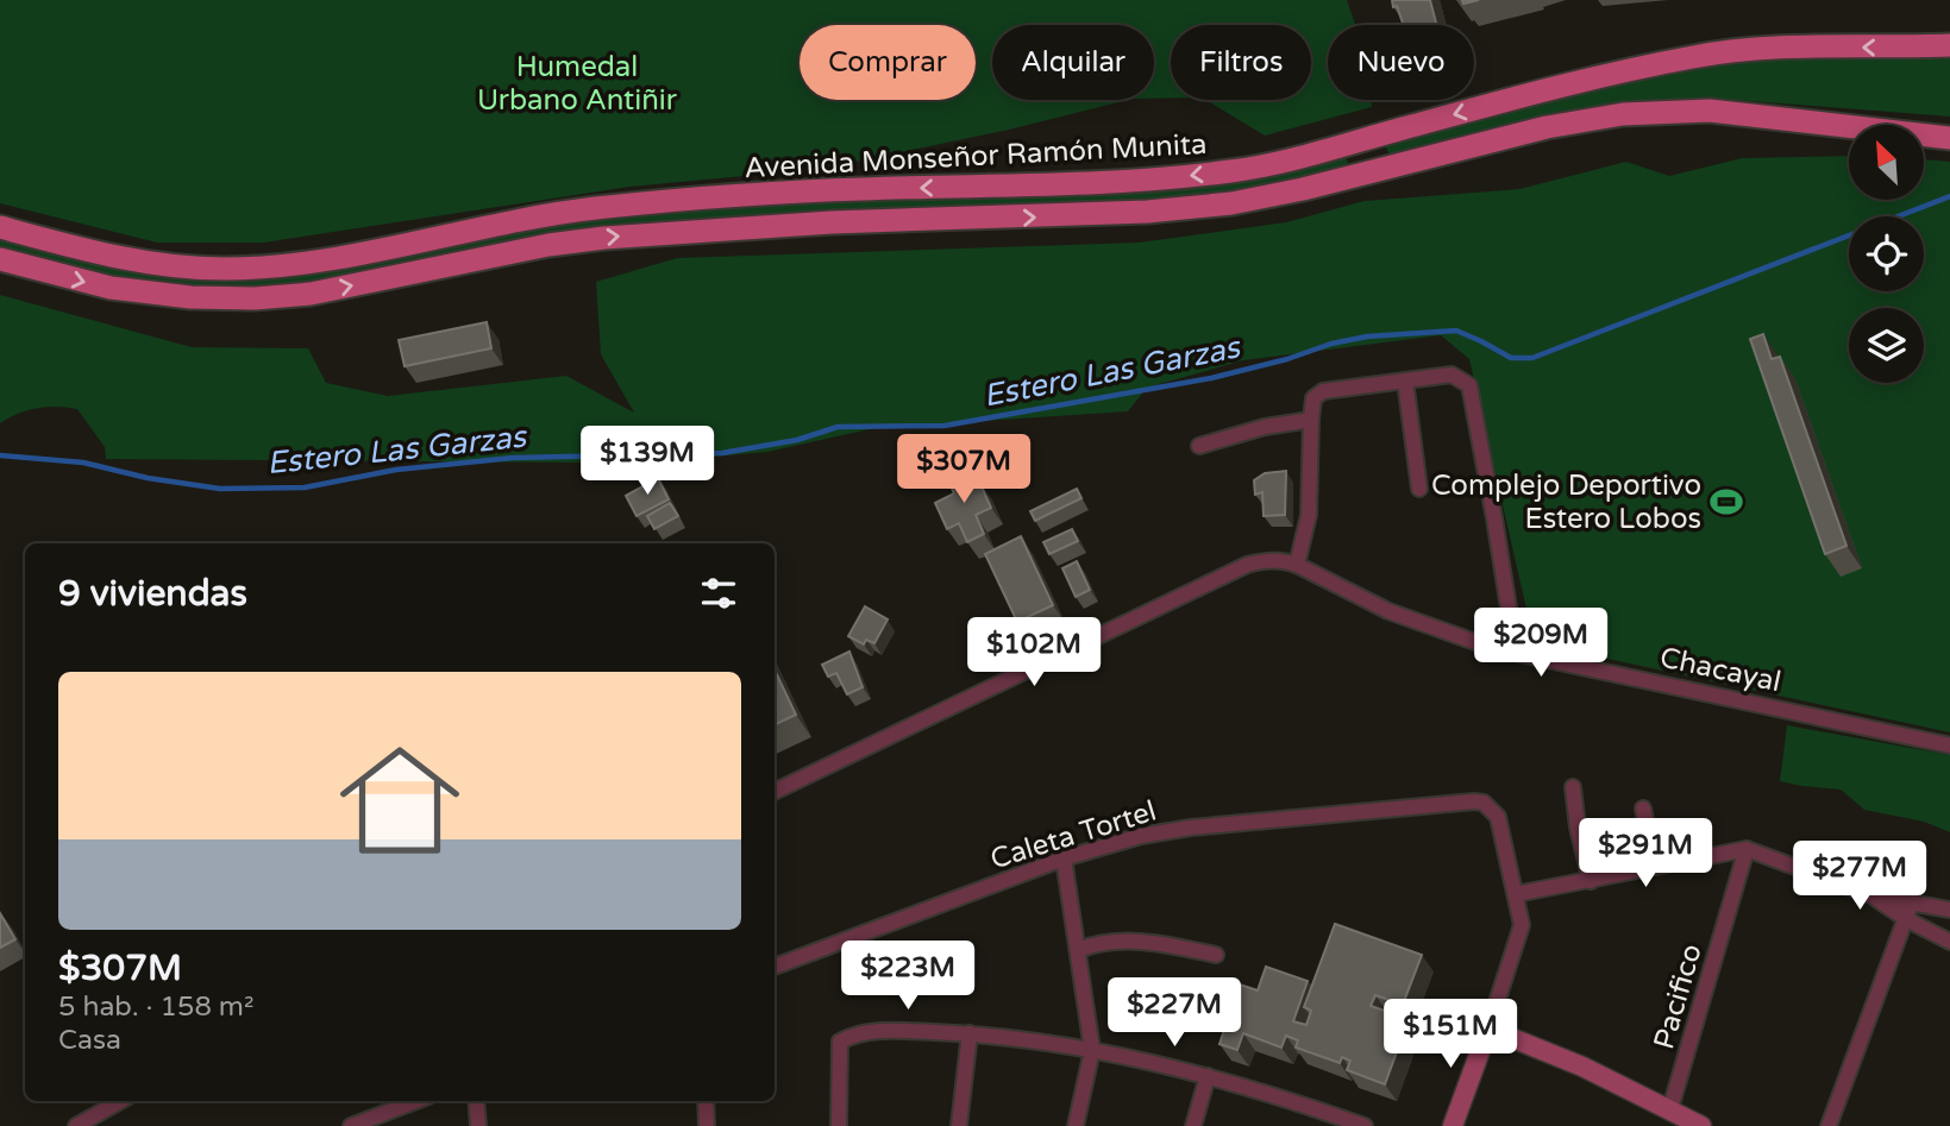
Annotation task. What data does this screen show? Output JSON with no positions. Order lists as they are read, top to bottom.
{
  "streets": {
    "main road": ["Avenida Monseñor Ramón Munita"],
    "street": ["Chacayal", "Caleta Tortel", "Pacifico"]
  },
  "water": ["Estero Las Garzas"],
  "parks": ["Humedal Urbano Antiñir"],
  "places": {
    "sports": ["Complejo Deportivo Estero Lobos"]
  },
  "north": "top left",
  "page": {
    "chip": [
      "Comprar",
      "Alquilar",
      "Filtros",
      "Nuevo"
    ],
    "price": [
      "$139M",
      "$307M",
      "$209M",
      "$102M",
      "$291M",
      "$277M",
      "$223M",
      "$227M",
      "$151M"
    ],
    "heading": "9 viviendas",
    "list": [
      {
        "name": "$307M",
        "note": "5 hab. · 158 m² · Casa"
      }
    ]
  }
}
